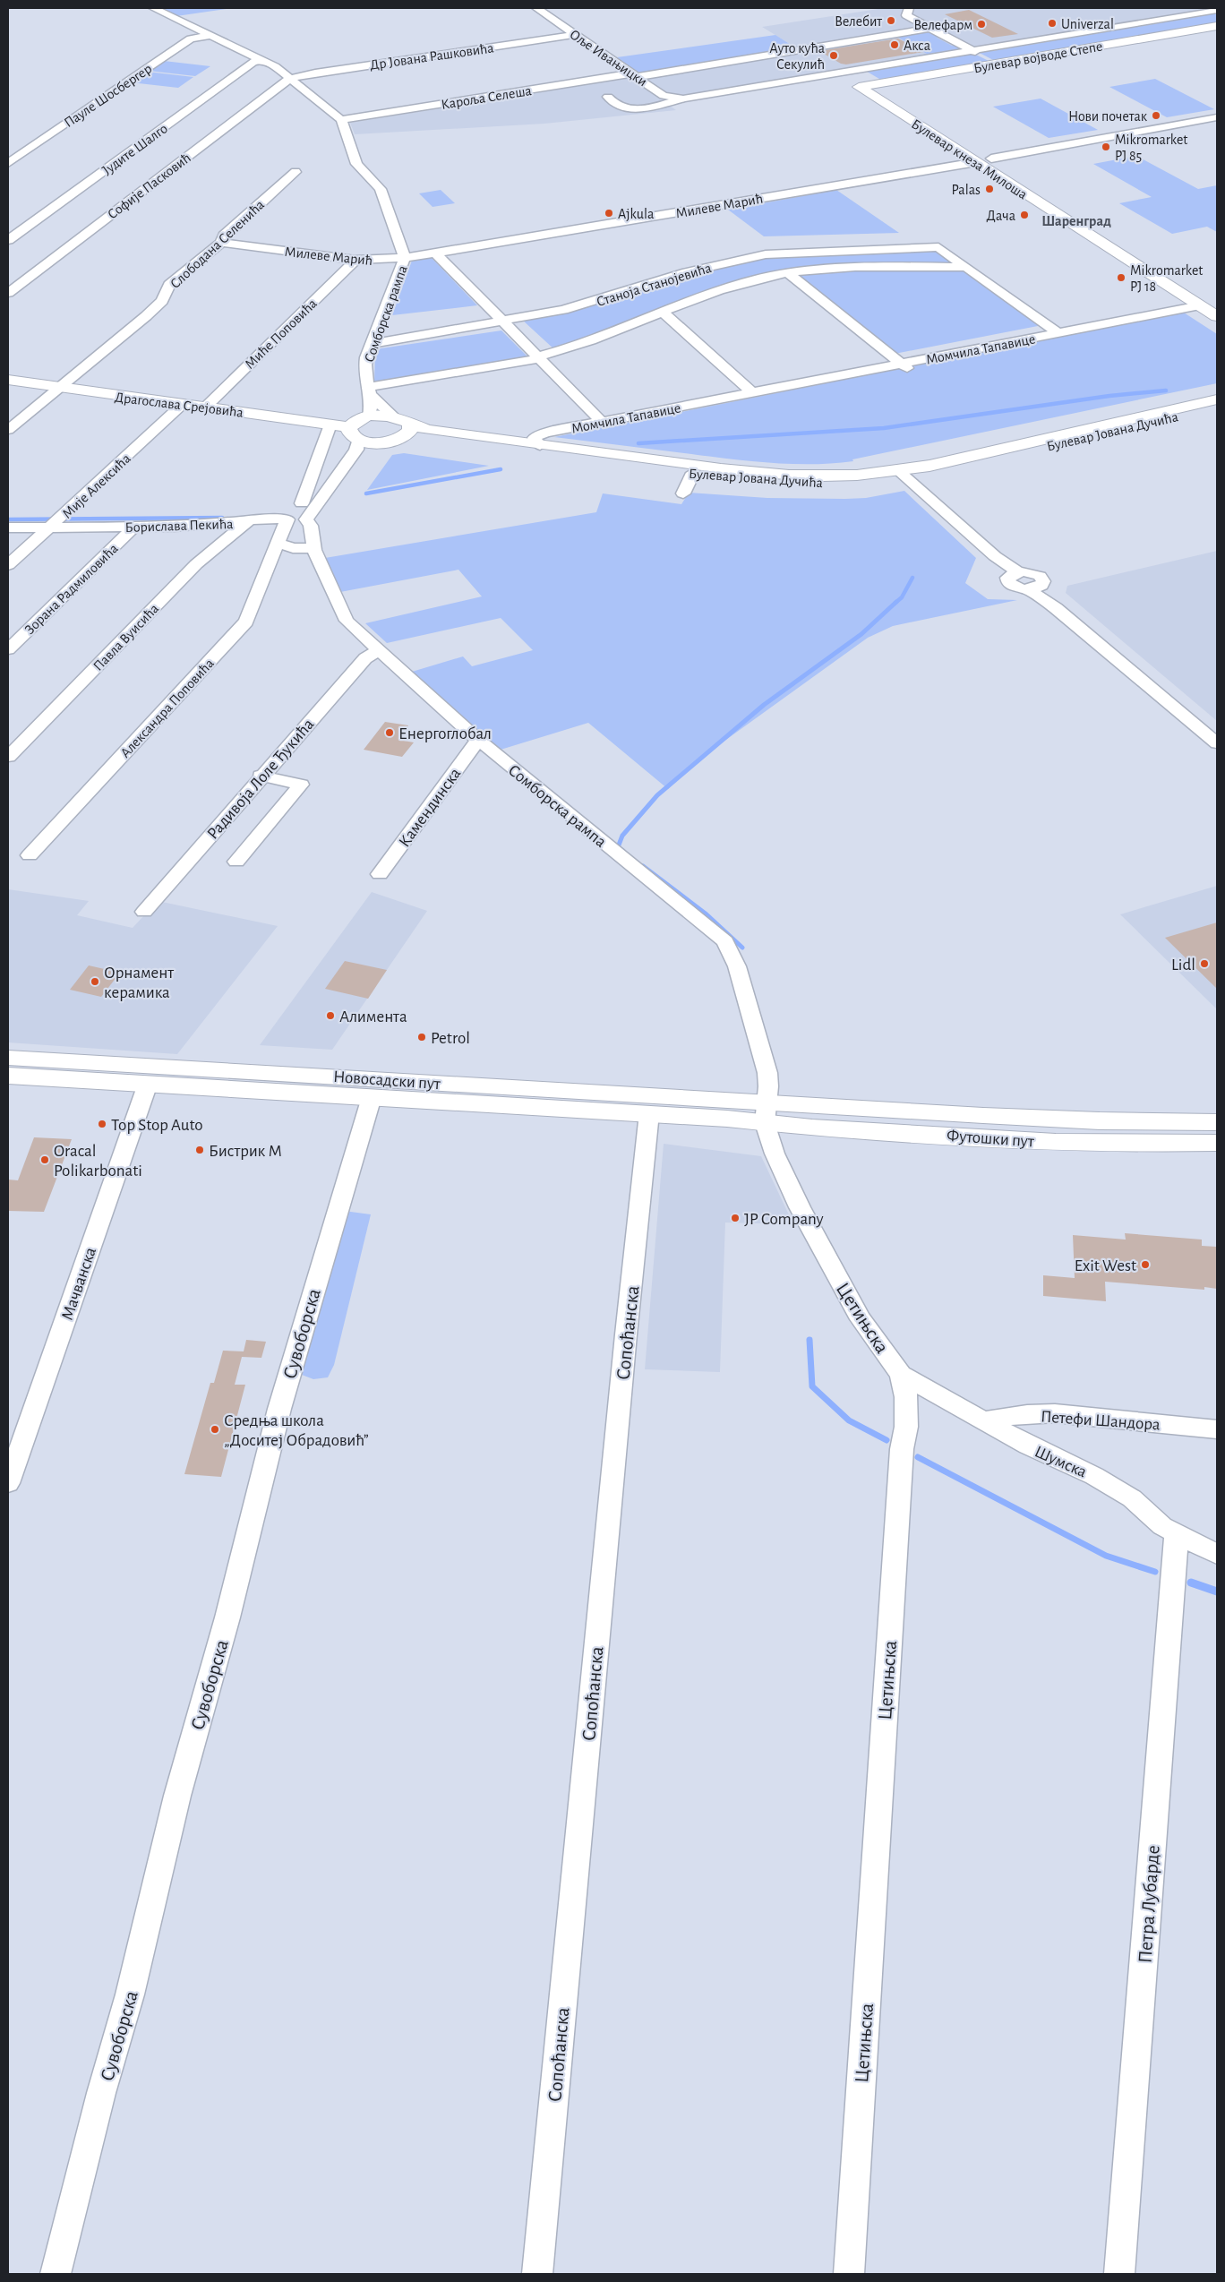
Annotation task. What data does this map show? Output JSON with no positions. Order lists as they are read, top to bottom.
{
  "streets": {
    "main road": [
      "Булевар војводе Степе",
      "Булевар кнеза Милоша",
      "Драгослава Срејовића",
      "Булевар Јована Дучића",
      "Новосадски пут",
      "Футошки пут"
    ],
    "street": [
      "Др Јована Рашковића",
      "Оље Ивањицки",
      "Пауле Шосбергер",
      "Кароља Селеша",
      "Јудите Шалго",
      "Софије Пасковић",
      "Милеве Марић",
      "Слободана Селенића",
      "Станоја Станојевића",
      "Сомборска рампа",
      "Миће Поповића",
      "Момчила Тапавице",
      "Мије Алексића",
      "Борислава Пекића",
      "Зорана Радмиловића",
      "Павла Вуисића",
      "Александра Поповића",
      "Радивоја Лоле Ђукића",
      "Камендинска",
      "Мачванска",
      "Цетињска",
      "Сопоћанска",
      "Сувоборска",
      "Петефи Шандора",
      "Шумска",
      "Петра Лубарде"
    ]
  },
  "crossings": [
    ["Др Јована Рашковића", "Оље Ивањицки"],
    ["Др Јована Рашковића", "Софије Пасковић"],
    ["Булевар војводе Степе", "Булевар кнеза Милоша"],
    ["Оље Ивањицки", "Кароља Селеша"],
    ["Кароља Селеша", "Сомборска рампа"],
    ["Булевар кнеза Милоша", "Милеве Марић"],
    ["Булевар кнеза Милоша", "Момчила Тапавице"],
    ["Милеве Марић", "Слободана Селенића"],
    ["Милеве Марић", "Сомборска рампа"],
    ["Милеве Марић", "Миће Поповића"],
    ["Слободана Селенића", "Драгослава Срејовића"],
    ["Станоја Станојевића", "Сомборска рампа"],
    ["Станоја Станојевића", "Момчила Тапавице"],
    ["Сомборска рампа", "Драгослава Срејовића"],
    ["Сомборска рампа", "Радивоја Лоле Ђукића"],
    ["Сомборска рампа", "Камендинска"],
    ["Сомборска рампа", "Новосадски пут"],
    ["Сомборска рампа", "Футошки пут"],
    ["Сомборска рампа", "Цетињска"],
    ["Миће Поповића", "Драгослава Срејовића"],
    ["Момчила Тапавице", "Булевар Јована Дучића"],
    ["Драгослава Срејовића", "Булевар Јована Дучића"],
    ["Драгослава Срејовића", "Мије Алексића"],
    ["Мије Алексића", "Борислава Пекића"],
    ["Борислава Пекића", "Зорана Радмиловића"],
    ["Борислава Пекића", "Павла Вуисића"],
    ["Борислава Пекића", "Александра Поповића"],
    ["Новосадски пут", "Футошки пут"],
    ["Новосадски пут", "Мачванска"],
    ["Новосадски пут", "Цетињска"],
    ["Новосадски пут", "Сопоћанска"],
    ["Новосадски пут", "Сувоборска"],
    ["Футошки пут", "Цетињска"],
    ["Цетињска", "Шумска"],
    ["Петефи Шандора", "Шумска"],
    ["Шумска", "Петра Лубарде"]
  ],
  "districts": ["Шаренград"],
  "places": [
    "Велебит",
    "Univerzal",
    "Велефарм",
    "Акса",
    "Ауто кућа Секулић",
    "Нови почетак",
    "Mikromarket PJ 85",
    "Palas",
    "Ajkula",
    "Дача",
    "Mikromarket PJ 18",
    "Енергоглобал",
    "Lidl",
    "Орнамент керамика",
    "Алимента",
    "Petrol",
    "Top Stop Auto",
    "Бистрик М",
    "Oracal Polikarbonati",
    "JP Company",
    "Exit West",
    "Средња школа „Доситеј Обрадовић”"
  ]
}
